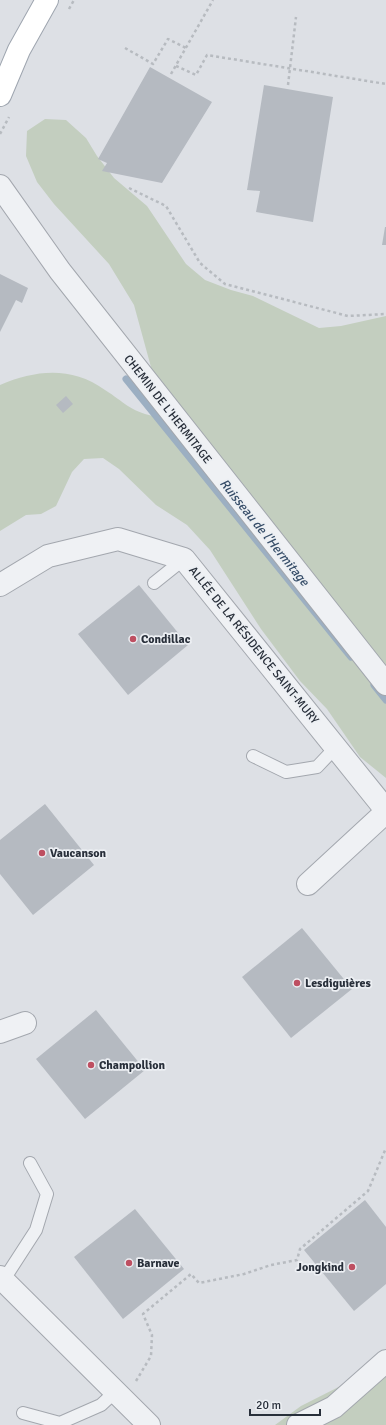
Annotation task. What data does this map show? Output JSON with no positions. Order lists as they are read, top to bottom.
{
  "streets": {
    "street": ["CHEMIN DE L'HERMITAGE", "ALLÉE DE LA RÉSIDENCE SAINT-MURY"]
  },
  "water": ["Ruisseau de l'Hermitage"],
  "places": [
    "Condillac",
    "Vaucanson",
    "Lesdiguières",
    "Champollion",
    "Barnave",
    "Jongkind"
  ],
  "scale_bar": "20 m"
}
